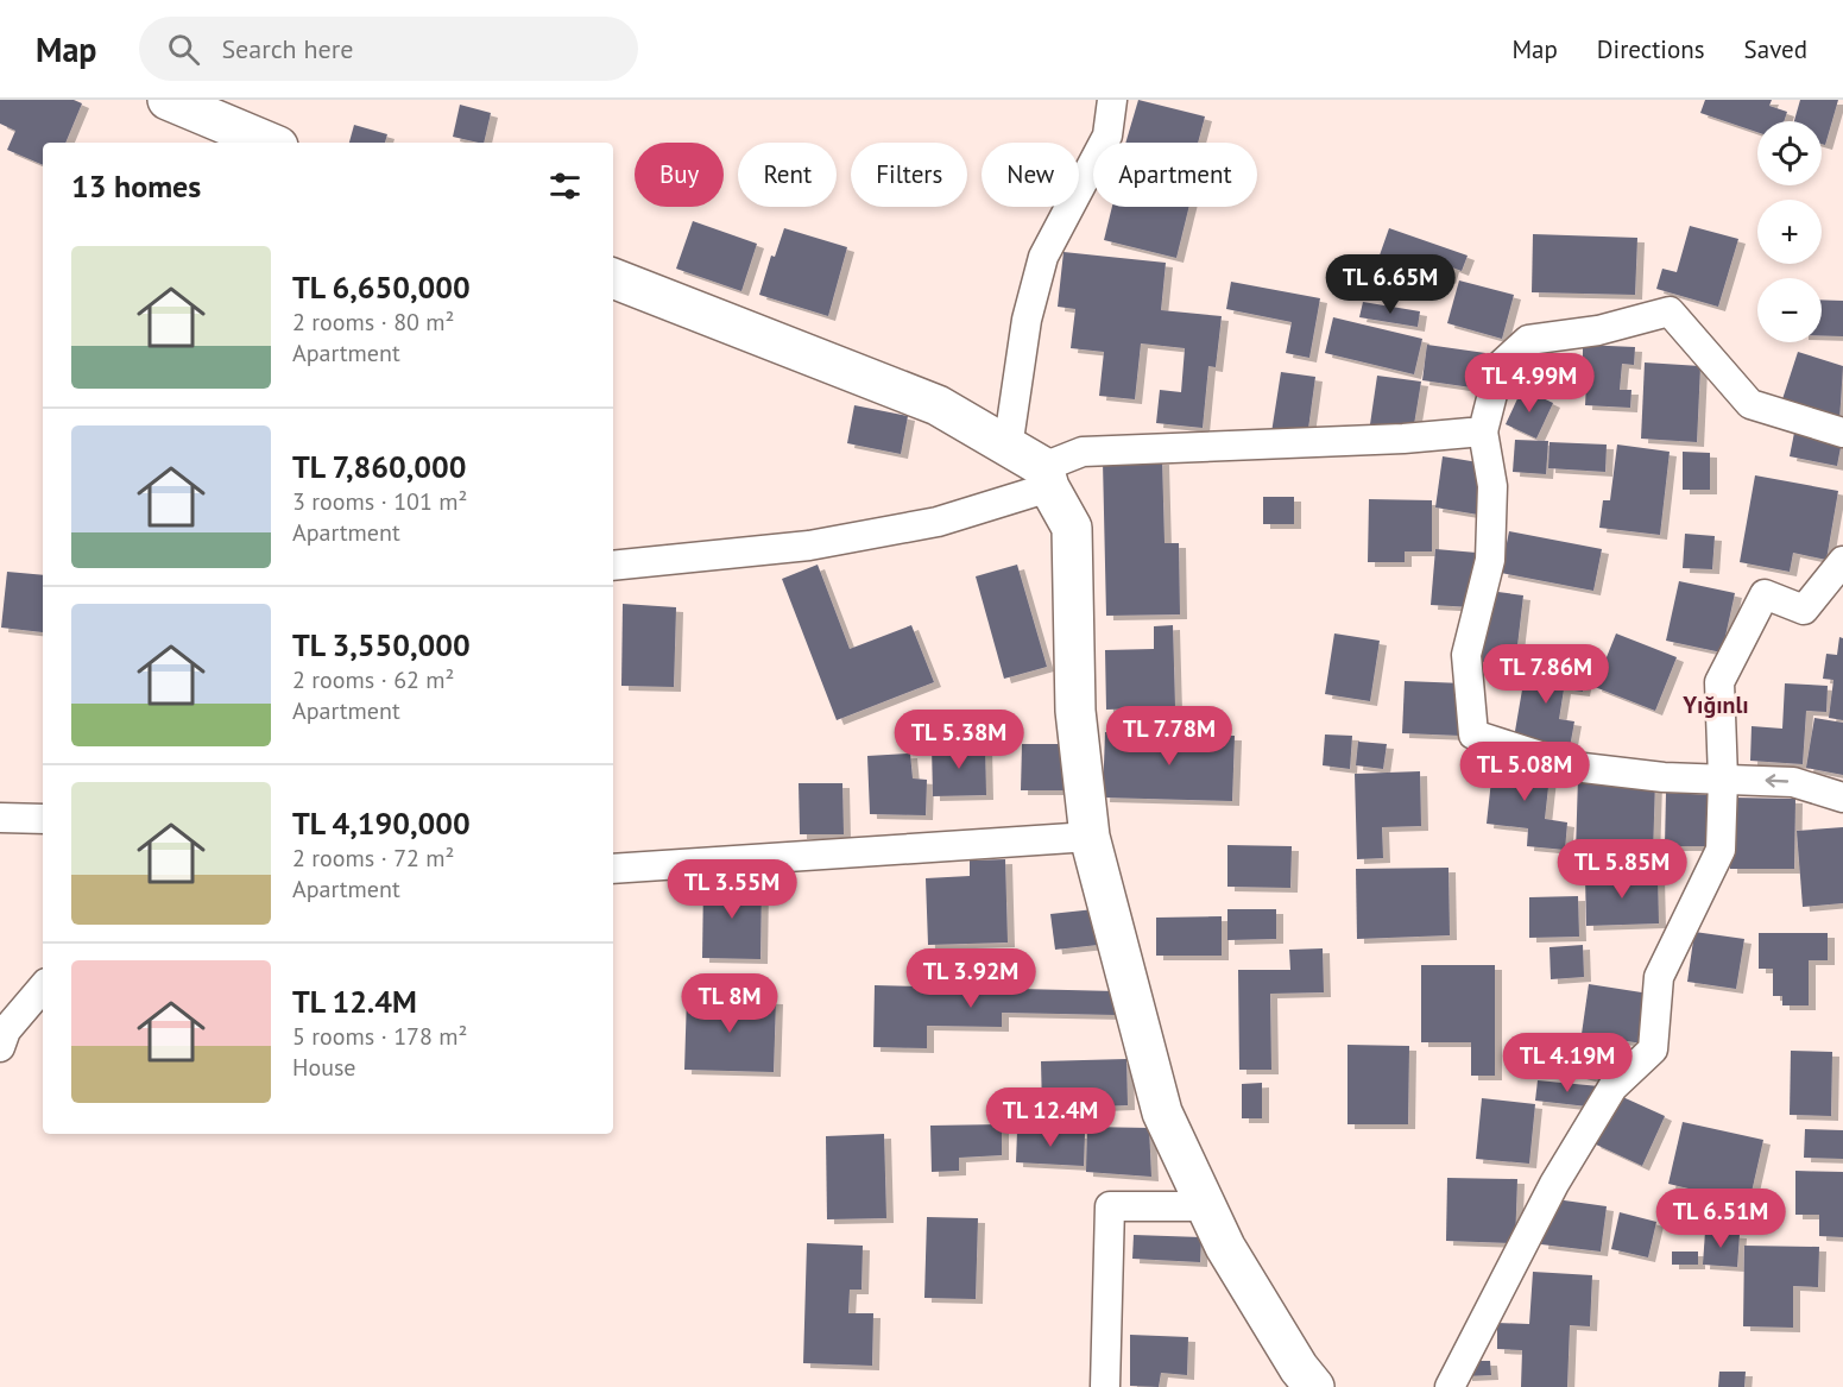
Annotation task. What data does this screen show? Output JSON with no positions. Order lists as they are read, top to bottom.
{
  "districts": ["Yığınlı"],
  "page": {
    "header": "Map",
    "search": "Search here",
    "nav": ["Map", "Directions", "Saved"],
    "map_buttons": ["+", "−"],
    "chip": [
      "Buy",
      "Rent",
      "Filters",
      "New",
      "Apartment"
    ],
    "heading": "13 homes",
    "list": [
      {
        "name": "TL 6,650,000",
        "note": "2 rooms · 80 m² · Apartment"
      },
      {
        "name": "TL 7,860,000",
        "note": "3 rooms · 101 m² · Apartment"
      },
      {
        "name": "TL 3,550,000",
        "note": "2 rooms · 62 m² · Apartment"
      },
      {
        "name": "TL 4,190,000",
        "note": "2 rooms · 72 m² · Apartment"
      },
      {
        "name": "TL 12.4M",
        "note": "5 rooms · 178 m² · House"
      }
    ],
    "price": [
      "TL 6.65M",
      "TL 4.99M",
      "TL 7.86M",
      "TL 7.78M",
      "TL 5.38M",
      "TL 5.08M",
      "TL 5.85M",
      "TL 3.55M",
      "TL 3.92M",
      "TL 8M",
      "TL 4.19M",
      "TL 12.4M",
      "TL 6.51M"
    ]
  }
}
